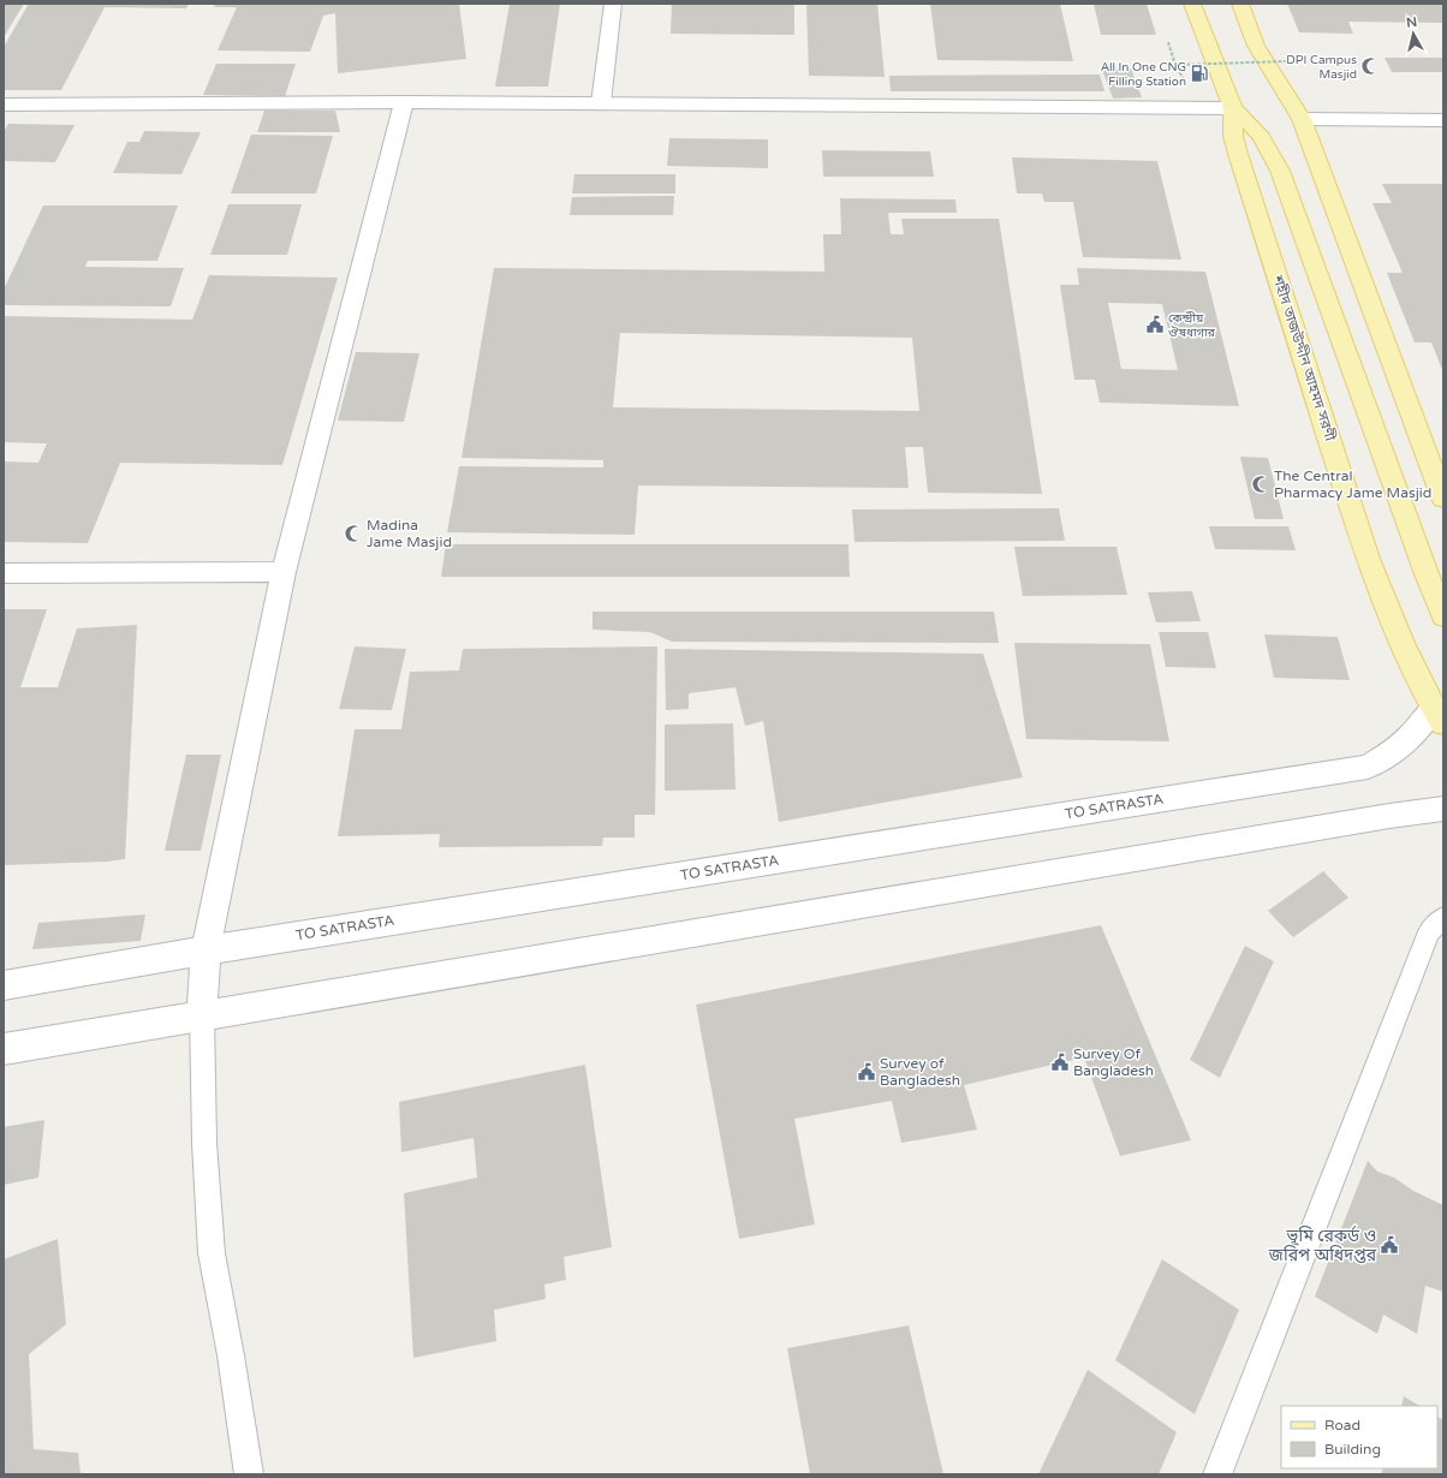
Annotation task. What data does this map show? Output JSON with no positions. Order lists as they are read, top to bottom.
{
  "streets": {
    "main road": ["শহীদ তাজউদ্দীন আহমদ সরণী"],
    "street": ["TO SATRASTA"]
  },
  "crossings": [
    ["শহীদ তাজউদ্দীন আহমদ সরণী", "TO SATRASTA"]
  ],
  "places": {
    "mosque": ["DPI Campus Masjid", "The Central Pharmacy Jame Masjid", "Madina Jame Masjid"],
    "fuel station": ["All In One CNG Filling Station"],
    "public building": [
      "কেন্দ্রীয় ঔষধাগার",
      "Survey Of Bangladesh",
      "Survey of Bangladesh",
      "ভূমি রেকর্ড ও জরিপ অধিদপ্তর"
    ]
  },
  "legend": ["Road", "Building"],
  "north": "top"
}
